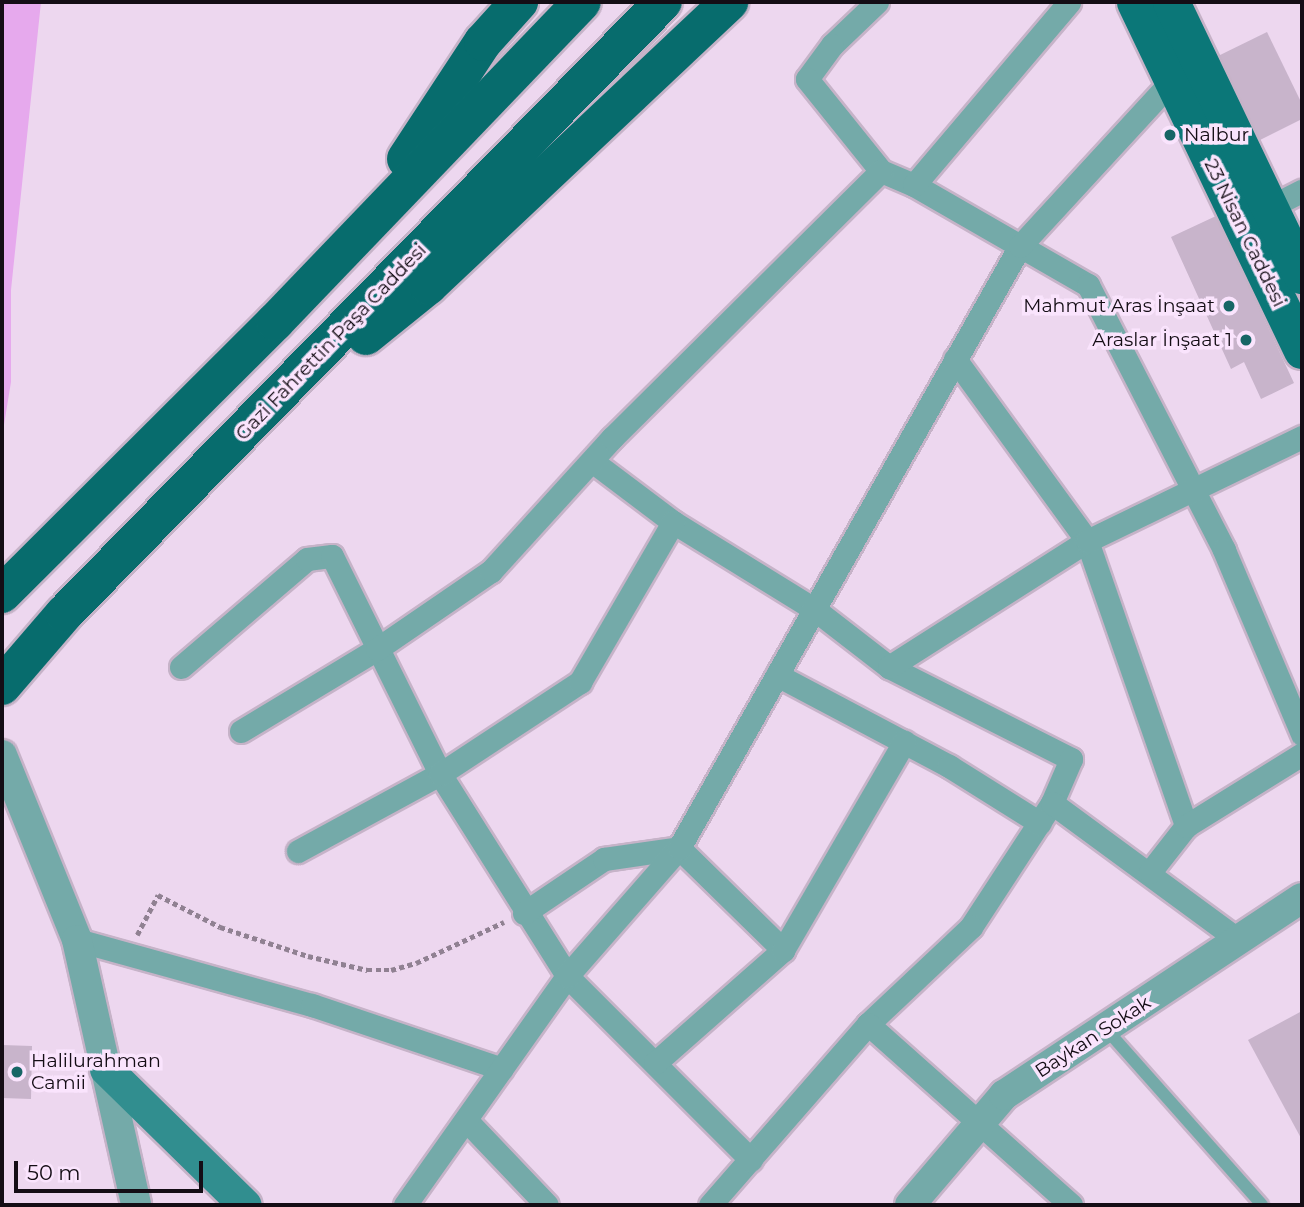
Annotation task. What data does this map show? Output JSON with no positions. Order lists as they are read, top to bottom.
{
  "streets": {
    "highway": ["Gazi Fahrettin Paşa Caddesi"],
    "main road": ["23 Nisan Caddesi"],
    "street": ["Baykan Sokak"]
  },
  "places": [
    "Nalbur",
    "Mahmut Aras İnşaat",
    "Araslar İnşaat 1",
    "Halilurahman Camii"
  ],
  "scale_bar": "50 m"
}
